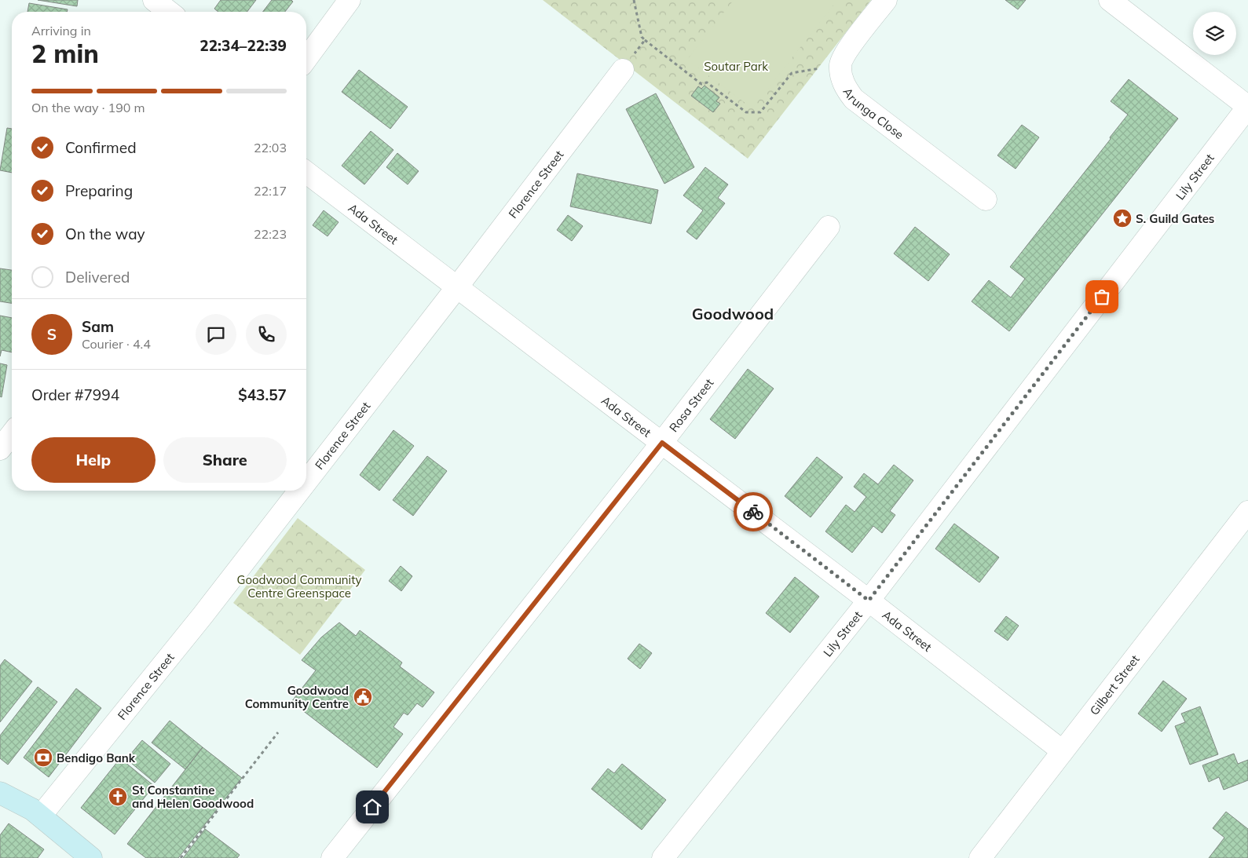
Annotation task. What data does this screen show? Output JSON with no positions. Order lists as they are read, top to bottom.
{
  "streets": {
    "street": [
      "Arunga Close",
      "Lily Street",
      "Florence Street",
      "Ada Street",
      "Rosa Street",
      "Gilbert Street"
    ]
  },
  "crossings": [
    ["Lily Street", "Ada Street"],
    ["Florence Street", "Ada Street"],
    ["Ada Street", "Rosa Street"],
    ["Ada Street", "Gilbert Street"]
  ],
  "districts": ["Goodwood"],
  "parks": ["Soutar Park", "Goodwood Community Centre Greenspace"],
  "places": {
    "place": ["S. Guild Gates"],
    "public building": ["Goodwood Community Centre"],
    "bank": ["Bendigo Bank"],
    "church": ["St Constantine and Helen Goodwood"]
  },
  "page": {
    "heading": ["2 min", "Arriving in", "22:34–22:39"],
    "panel": [
      "Sam",
      "Courier · 4.4",
      "Order #7994",
      "$43.57"
    ],
    "bar": "On the way · 190 m",
    "list": [
      ["Confirmed", "22:03"],
      ["Preparing", "22:17"],
      ["On the way", "22:23"],
      "Delivered"
    ],
    "round": "S",
    "buttons": ["Help", "Share"]
  }
}
